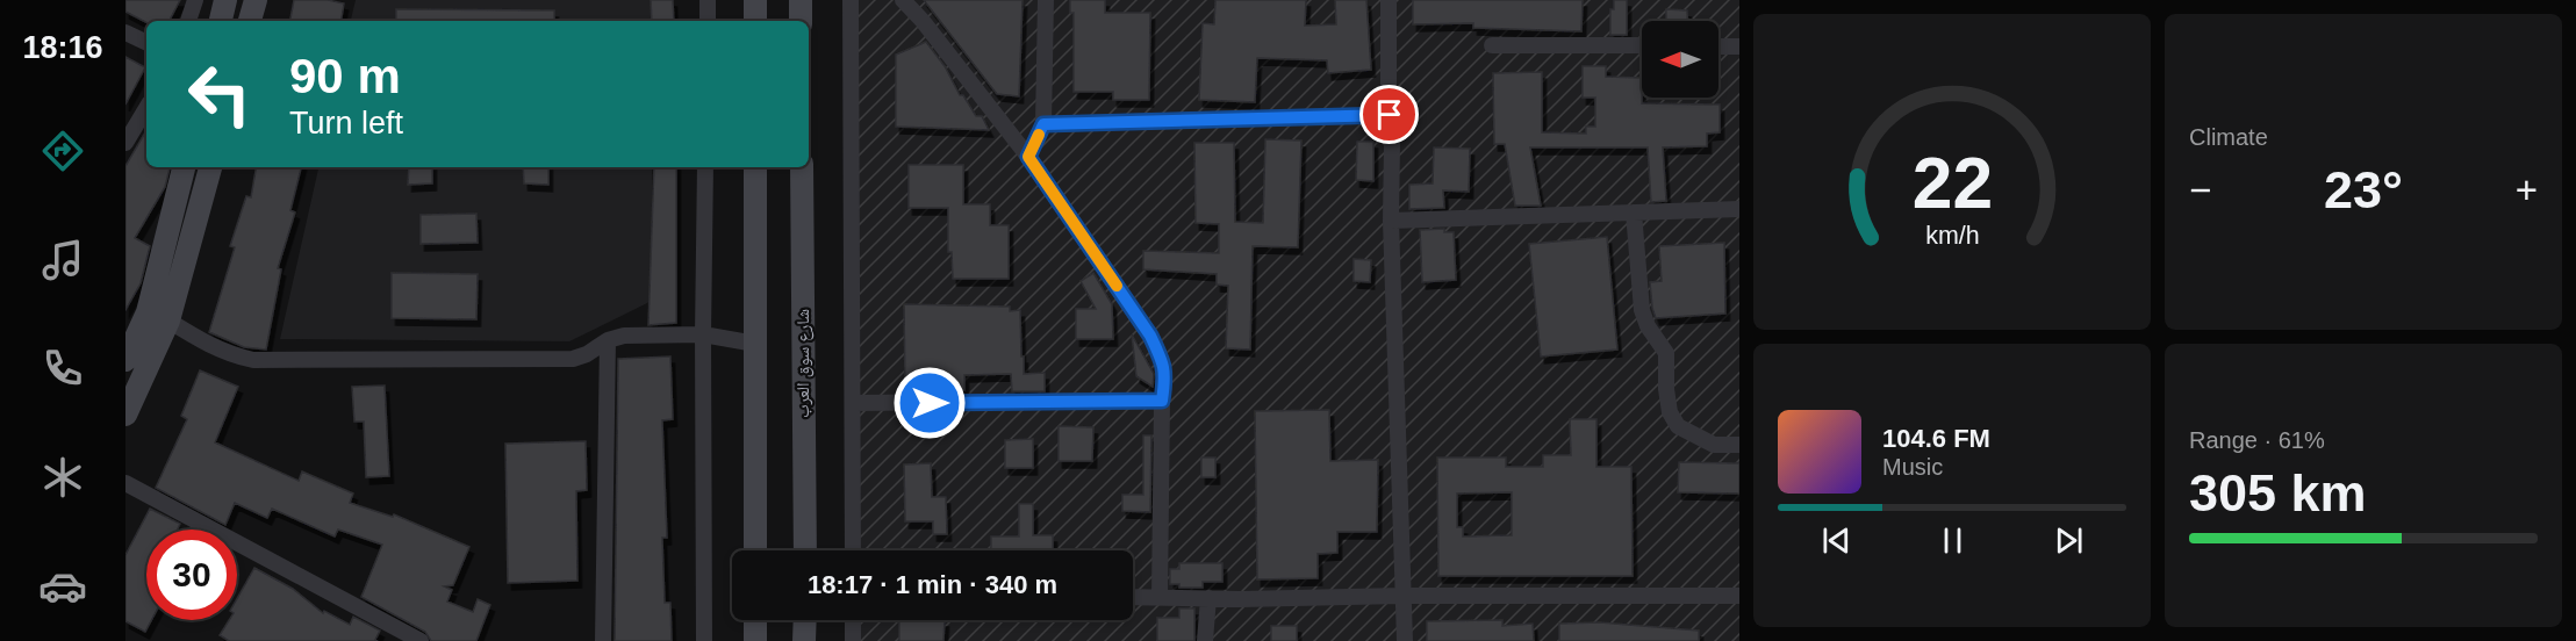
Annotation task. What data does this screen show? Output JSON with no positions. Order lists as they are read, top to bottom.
{
  "streets": {
    "main road": ["شارع سوق العرب"]
  },
  "north": "left",
  "page": {
    "tabs": "18:16",
    "tile": [
      "Climate",
      ["Range · 61%", "305 km"]
    ],
    "turn": ["90 m", "Turn left"],
    "heat": ["−", "23°", "+"],
    "song": ["104.6 FM", "Music"],
    "limit": "30",
    "trip": "18:17 · 1 min · 340 m",
    "gauge": ["22", "km/h"]
  }
}
